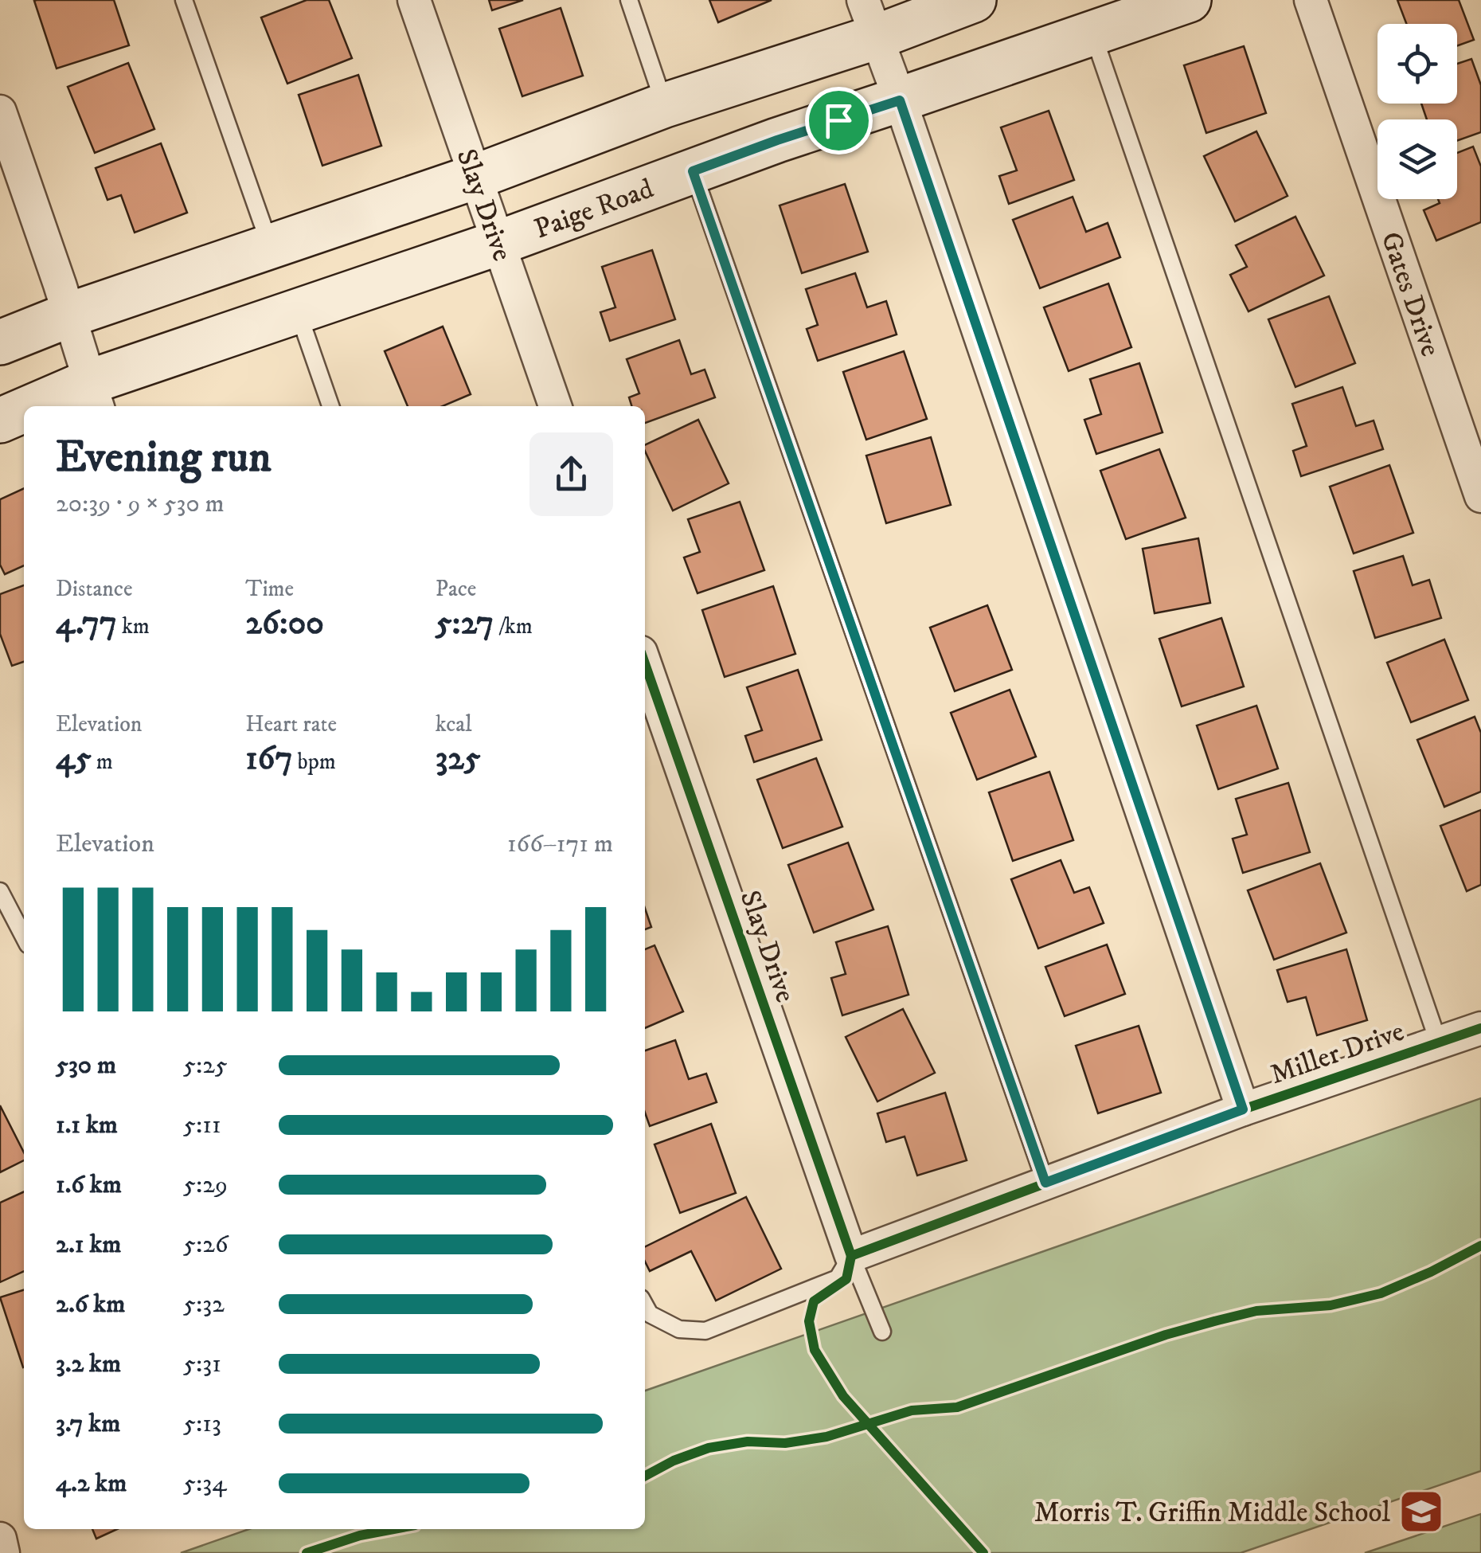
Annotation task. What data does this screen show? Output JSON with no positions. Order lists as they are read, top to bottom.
{
  "streets": {
    "main road": ["Paige Road"],
    "street": ["Slay Drive", "Gates Drive", "Miller Drive"]
  },
  "crossings": [
    ["Slay Drive", "Paige Road"],
    ["Slay Drive", "Miller Drive"]
  ],
  "places": {
    "school or university": ["Morris T. Griffin Middle School"]
  },
  "page": {
    "heading": ["Evening run", "20:39 · 9 × 530 m"],
    "stats": [
      ["Distance", "4.77 km"],
      ["Time", "26:00"],
      ["Pace", "5:27 /km"],
      ["Elevation", "45 m"],
      ["Heart rate", "167 bpm"],
      ["kcal", "325"]
    ],
    "chart": ["Elevation", "166–171 m"],
    "list": [
      {
        "name": "530 m",
        "note": "5:25"
      },
      {
        "name": "1.1 km",
        "note": "5:11"
      },
      {
        "name": "1.6 km",
        "note": "5:29"
      },
      {
        "name": "2.1 km",
        "note": "5:26"
      },
      {
        "name": "2.6 km",
        "note": "5:32"
      },
      {
        "name": "3.2 km",
        "note": "5:31"
      },
      {
        "name": "3.7 km",
        "note": "5:13"
      },
      {
        "name": "4.2 km",
        "note": "5:34"
      }
    ]
  }
}
